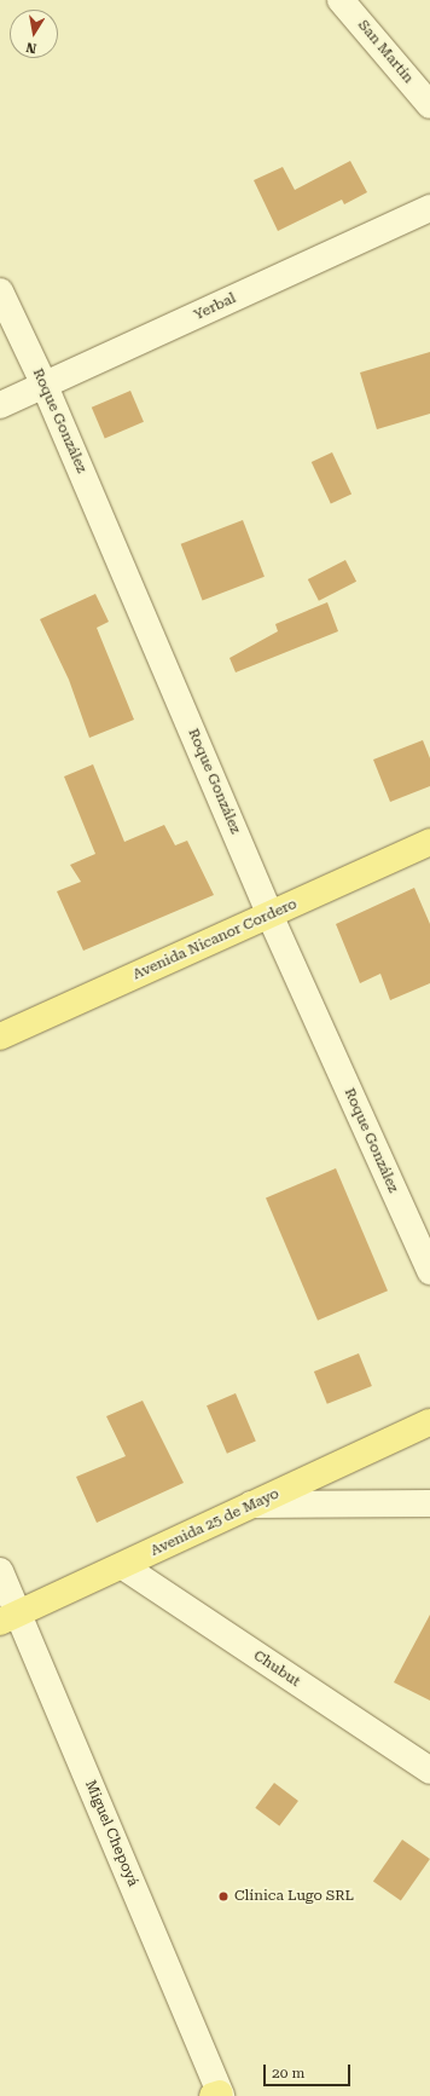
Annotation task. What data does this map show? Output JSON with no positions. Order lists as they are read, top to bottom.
{
  "streets": {
    "main road": ["Avenida Nicanor Cordero", "Avenida 25 de Mayo"],
    "street": [
      "San Martín",
      "Yerbal",
      "Roque González",
      "Chubut",
      "Miguel Chepoyá"
    ]
  },
  "crossings": [
    ["Yerbal", "Roque González"],
    ["Roque González", "Avenida Nicanor Cordero"],
    ["Avenida 25 de Mayo", "Chubut"],
    ["Avenida 25 de Mayo", "Miguel Chepoyá"]
  ],
  "places": ["Clínica Lugo SRL"],
  "scale_bar": "20 m",
  "north": "bottom"
}
